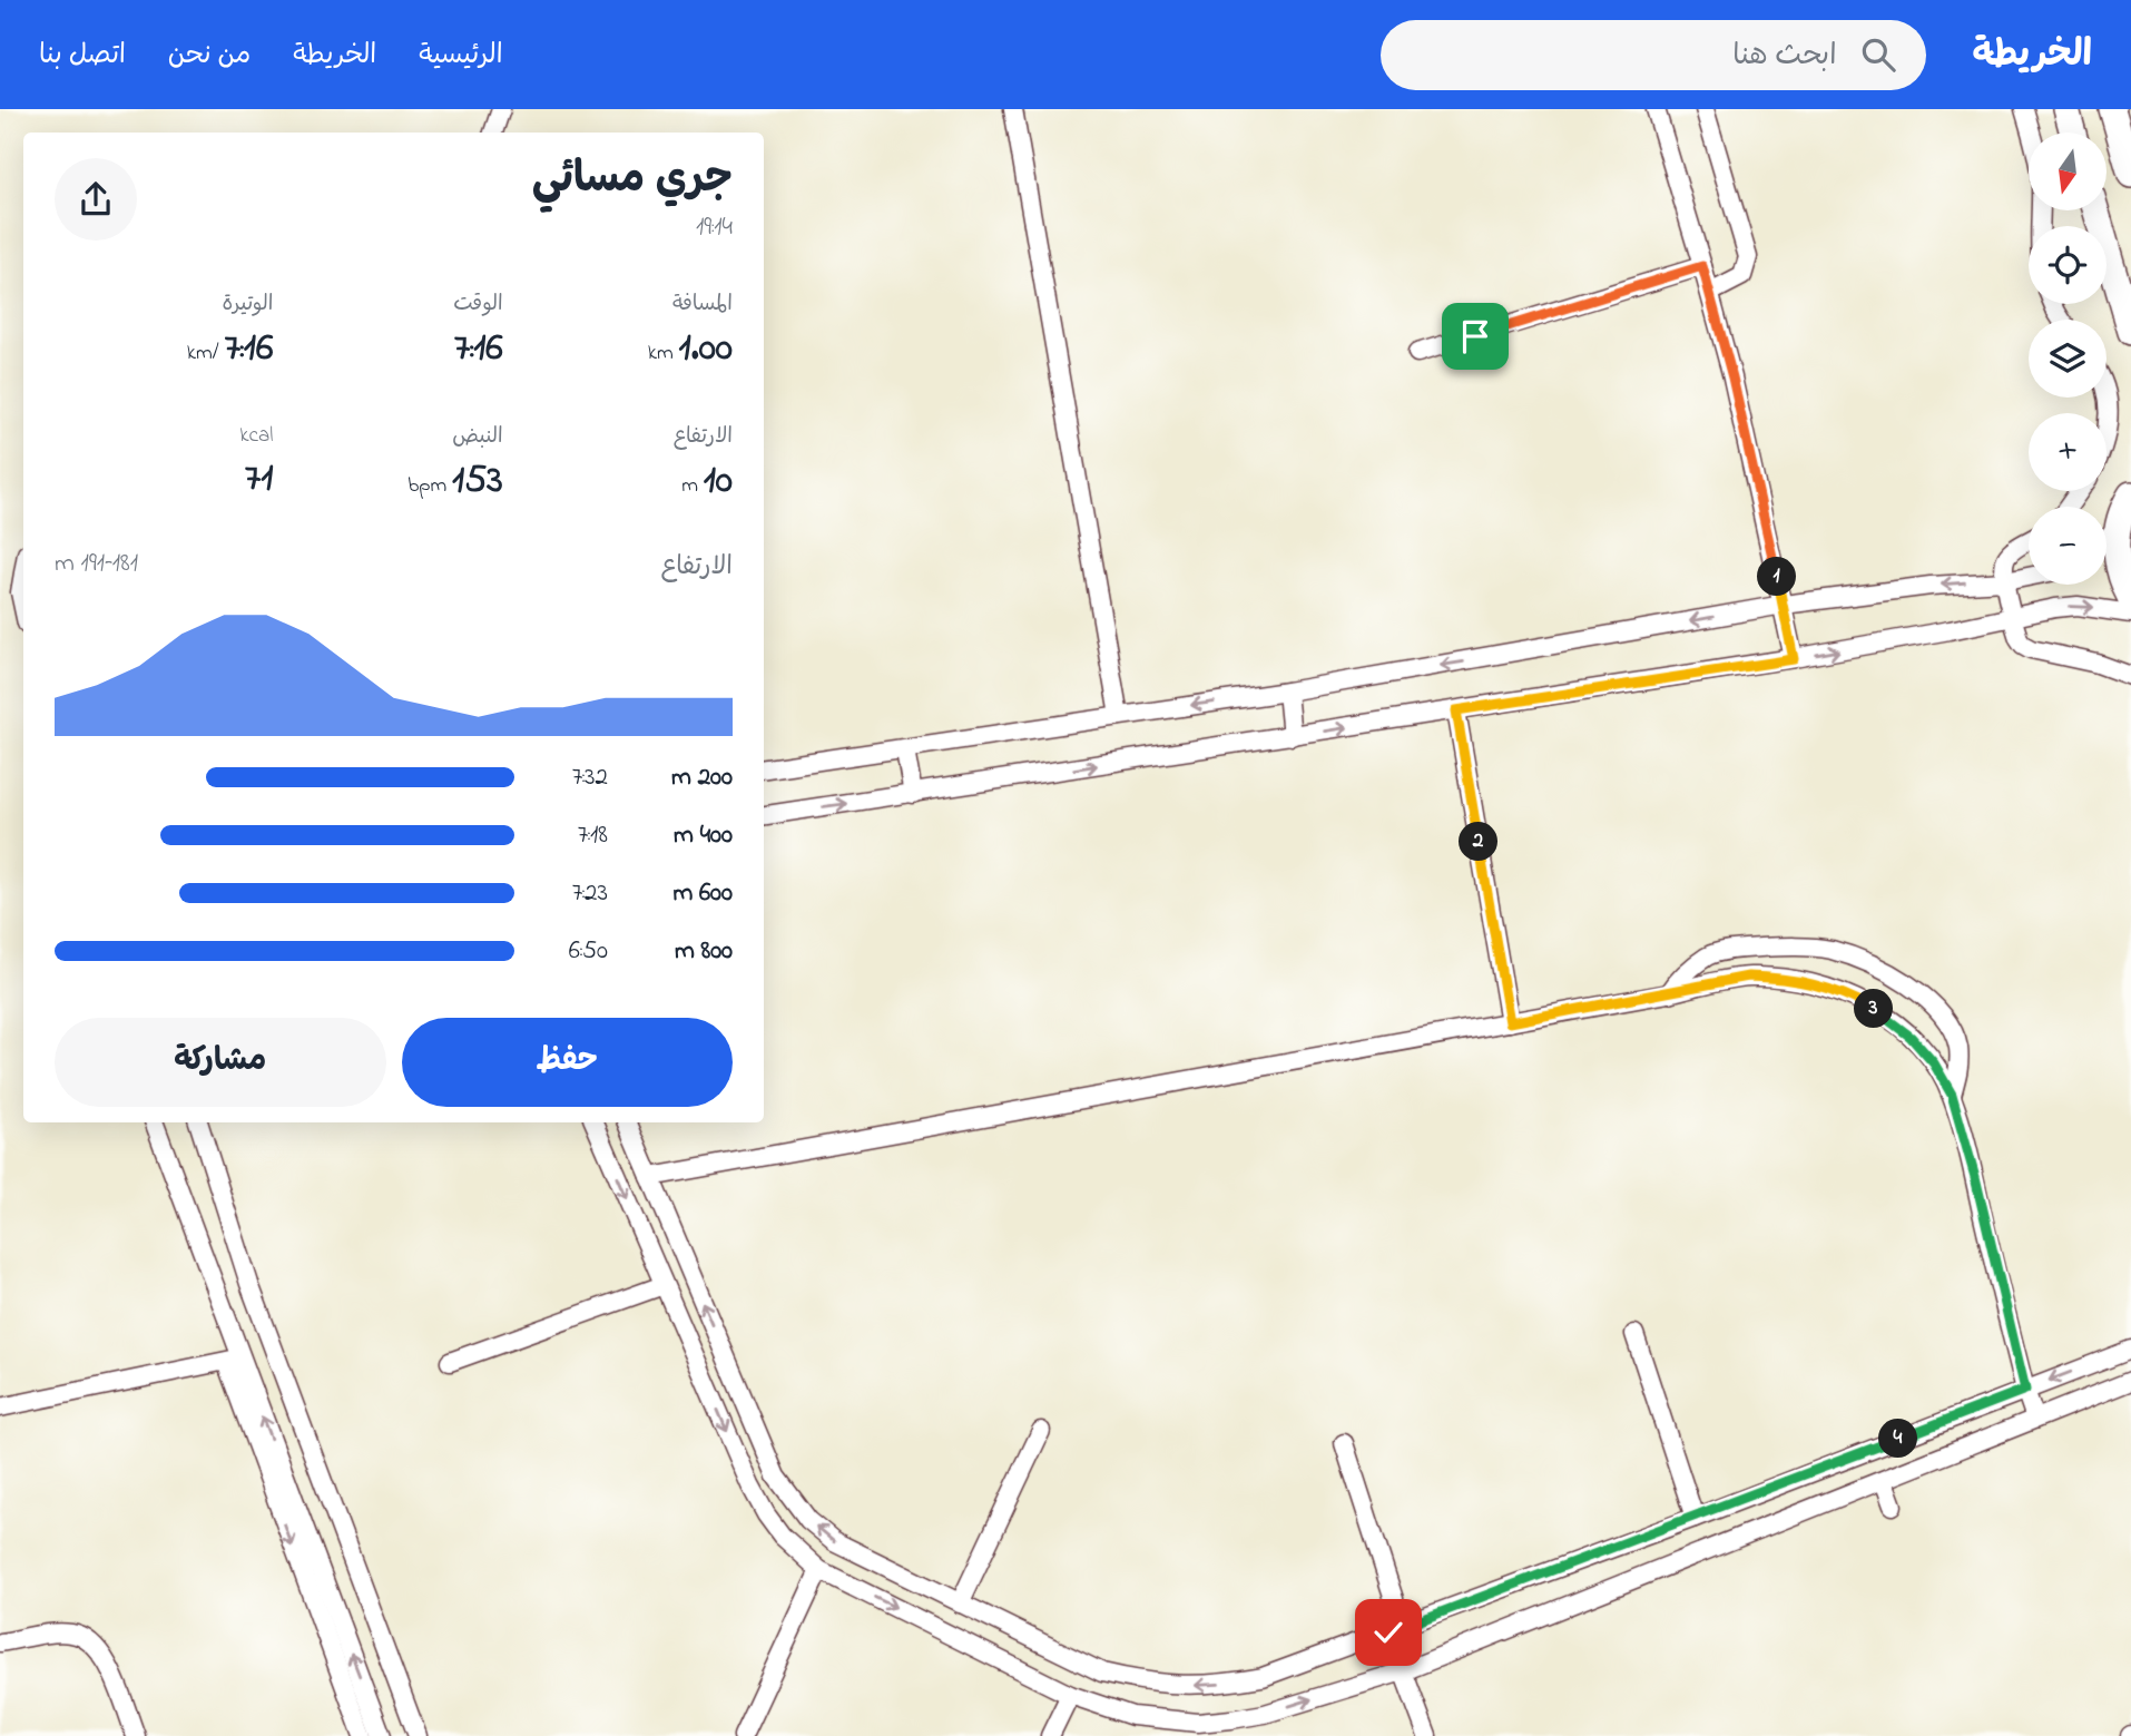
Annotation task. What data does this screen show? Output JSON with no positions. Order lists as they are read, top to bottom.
{
  "north": "bottom",
  "page": {
    "header": "الخريطة",
    "search": "ابحث هنا",
    "nav": [
      "الرئيسية",
      "الخريطة",
      "من نحن",
      "اتصل بنا"
    ],
    "map_buttons": ["+", "−"],
    "heading": ["جري مسائي", "19:14"],
    "stats": [
      ["المسافة", "1.00 km"],
      ["الوقت", "7:16"],
      ["الوتيرة", "7:16 /km"],
      ["الارتفاع", "10 m"],
      ["النبض", "153 bpm"],
      ["kcal", "71"]
    ],
    "chart": ["الارتفاع", "181–191 m"],
    "pins": [
      "1",
      "2",
      "3",
      "4"
    ],
    "list": [
      {
        "name": "200 m",
        "note": "7:32"
      },
      {
        "name": "400 m",
        "note": "7:18"
      },
      {
        "name": "600 m",
        "note": "7:23"
      },
      {
        "name": "800 m",
        "note": "6:50"
      }
    ],
    "buttons": ["حفظ", "مشاركة"]
  }
}
